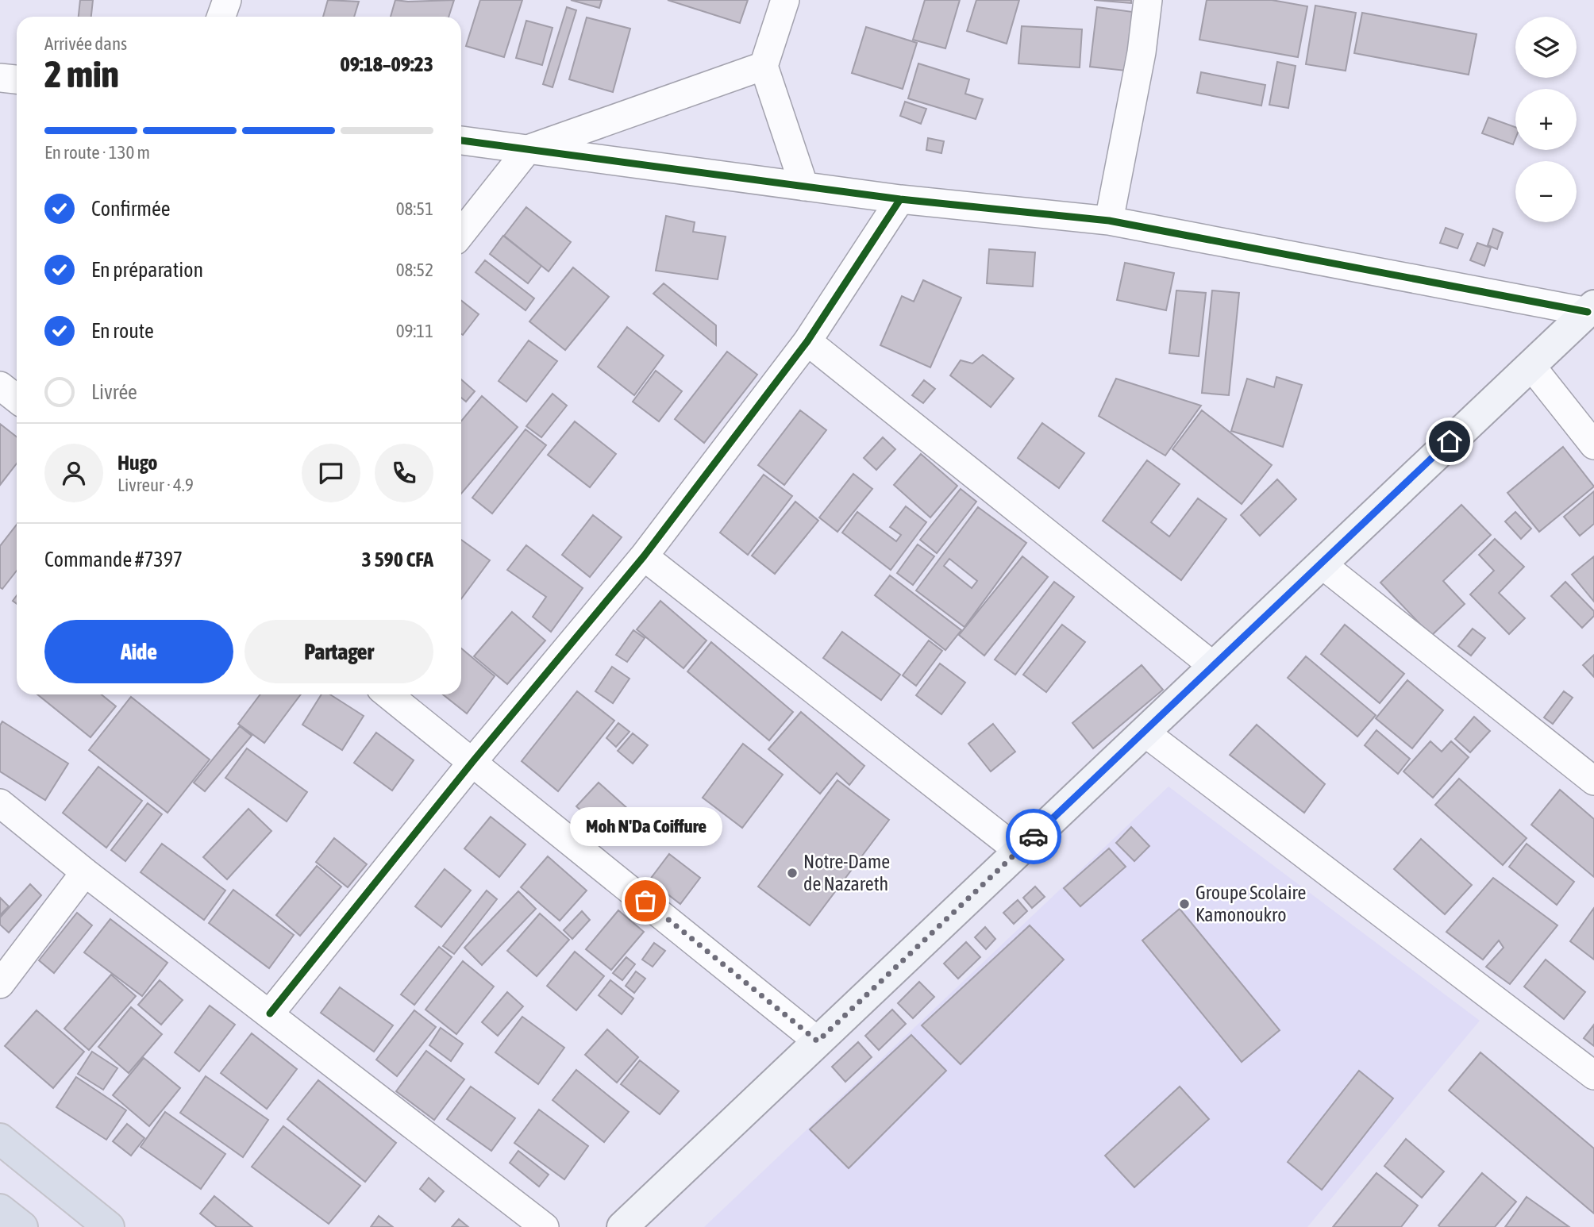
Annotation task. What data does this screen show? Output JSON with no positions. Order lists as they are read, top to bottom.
{
  "places": ["Notre-Dame de Nazareth", "Moh N'Da Coiffure", "Groupe Scolaire Kamonoukro"],
  "page": {
    "map_buttons": ["+", "−"],
    "heading": ["2 min", "Arrivée dans", "09:18–09:23"],
    "panel": [
      "Hugo",
      "Livreur · 4.9",
      "Commande #7397",
      "3 590 CFA"
    ],
    "bar": "En route · 130 m",
    "list": [
      ["Confirmée", "08:51"],
      ["En préparation", "08:52"],
      ["En route", "09:11"],
      "Livrée"
    ],
    "buttons": ["Aide", "Partager"],
    "bubble": "Moh N'Da Coiffure"
  }
}
